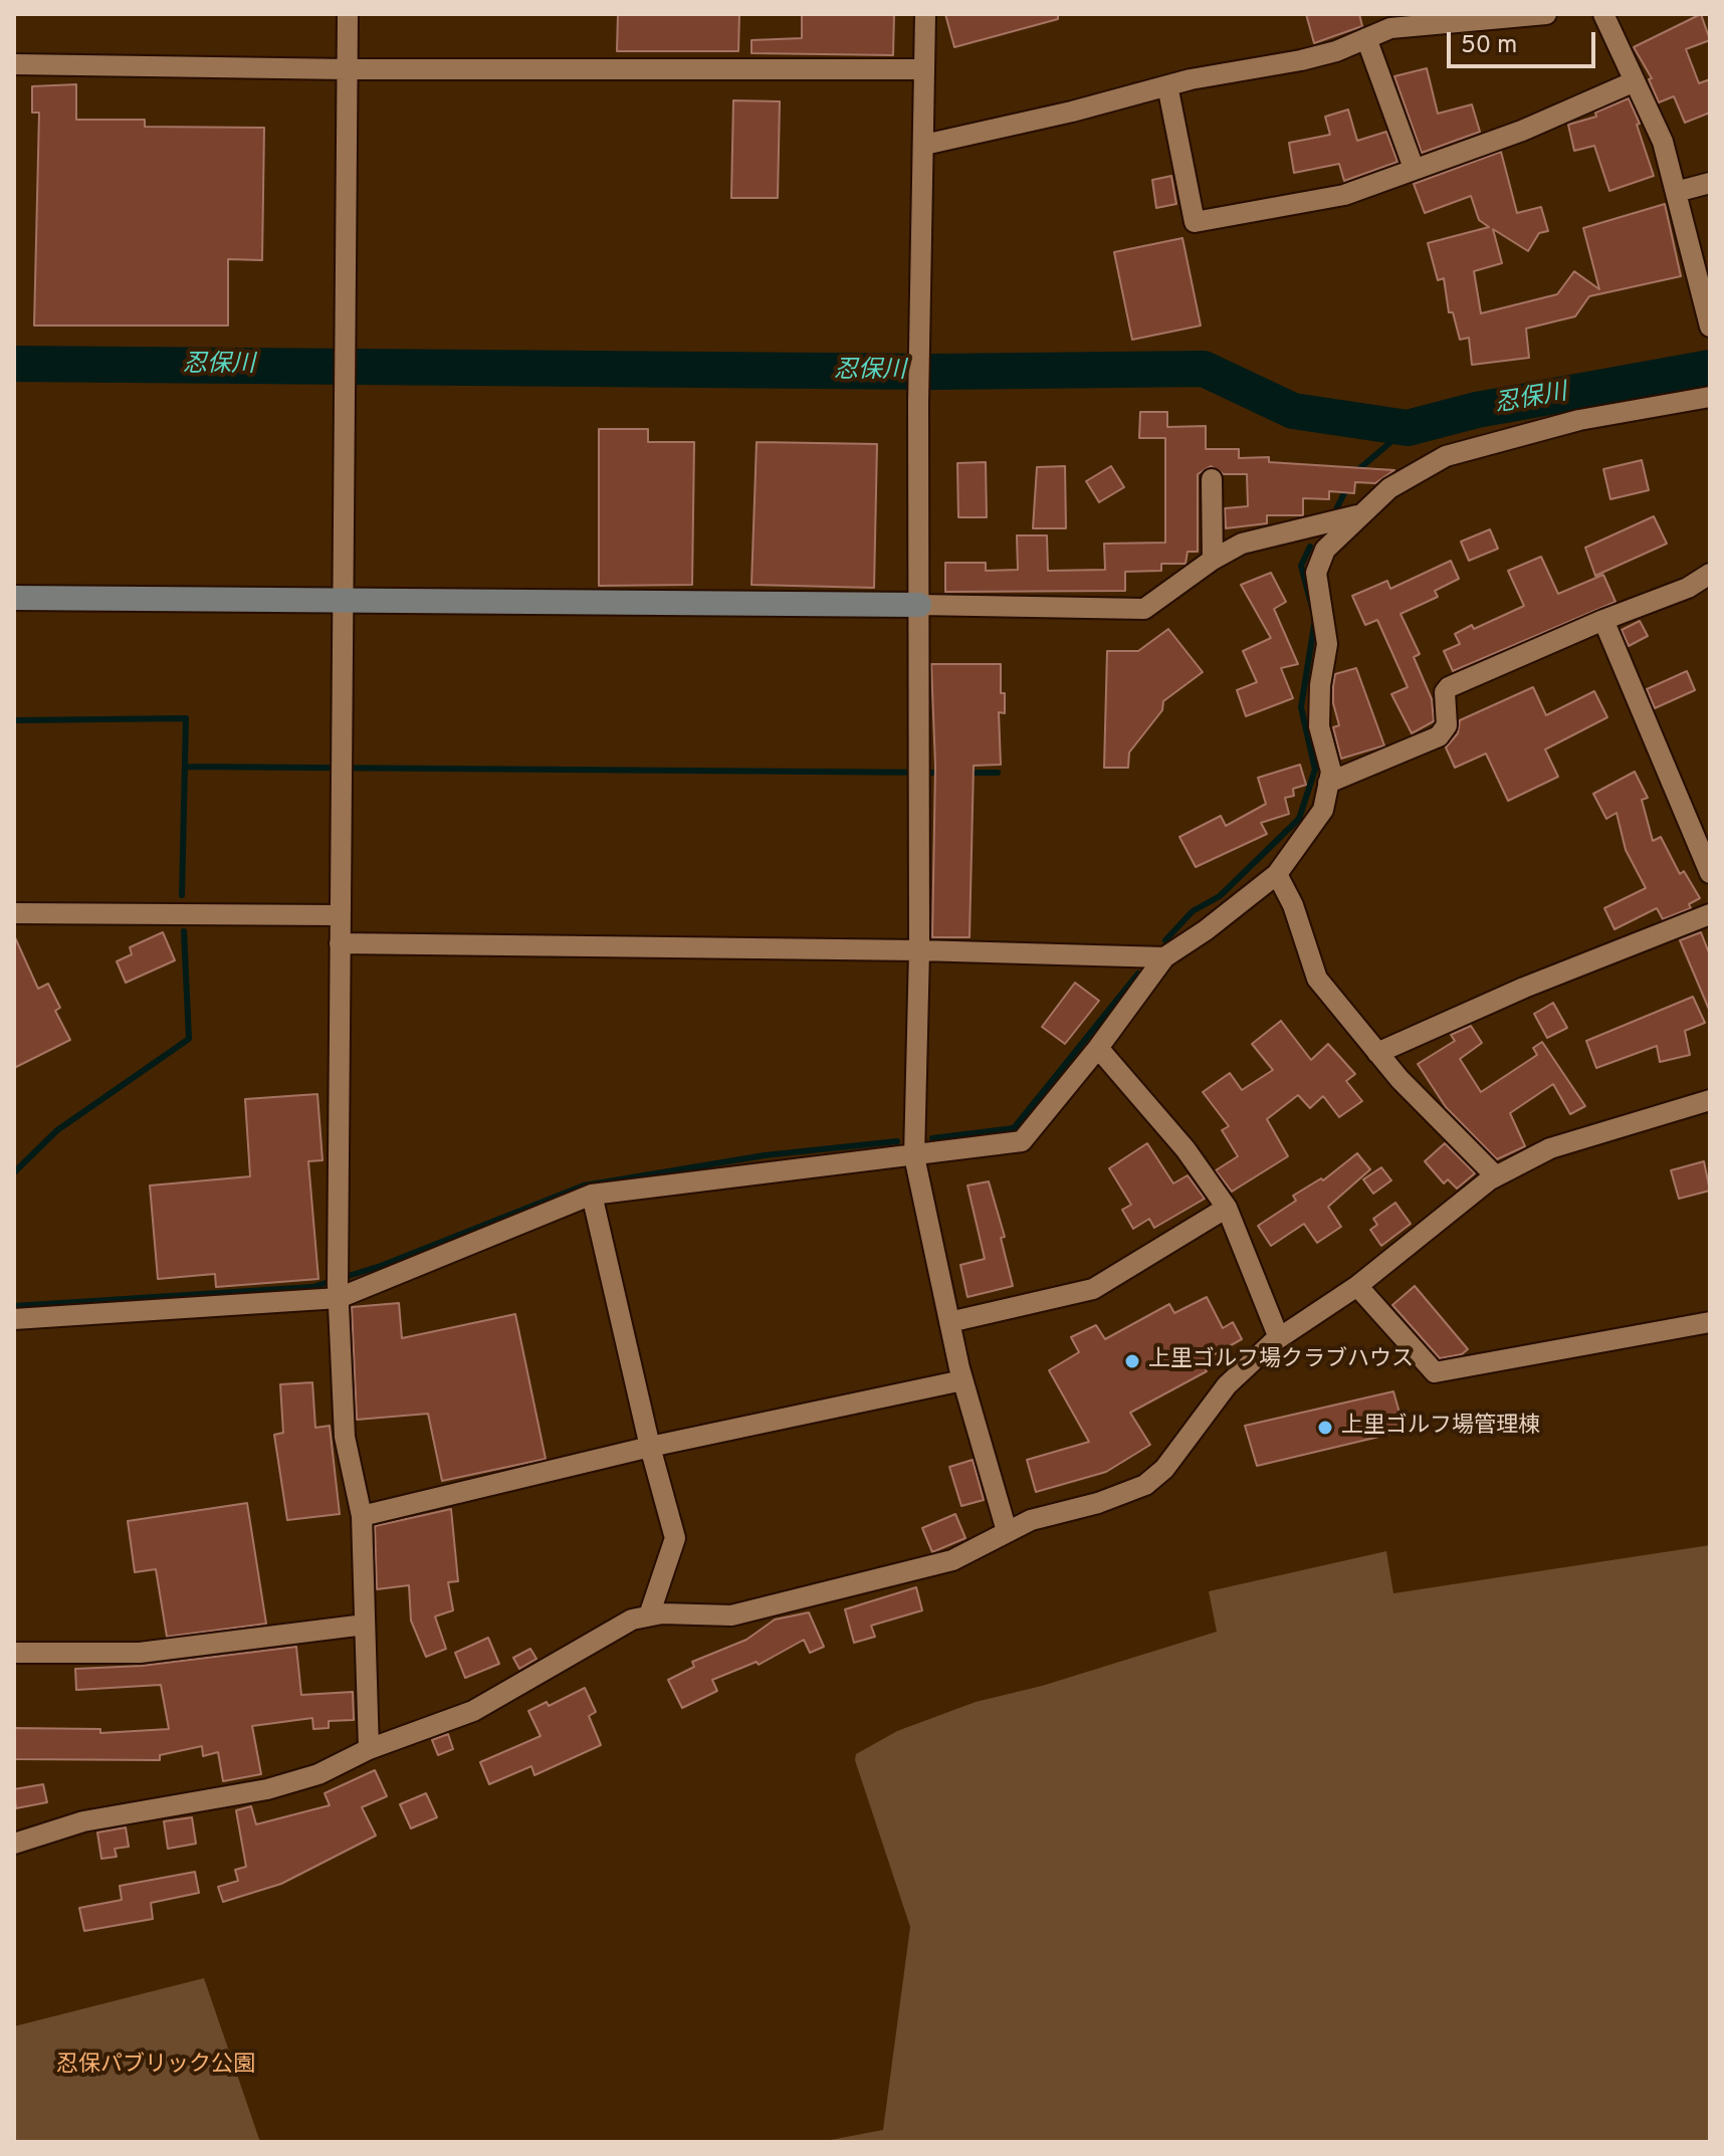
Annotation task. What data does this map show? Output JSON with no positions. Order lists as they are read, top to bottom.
{
  "water": ["忍保川"],
  "parks": ["忍保パブリック公園"],
  "places": ["上里ゴルフ場クラブハウス", "上里ゴルフ場管理棟"],
  "scale_bar": "50 m"
}
